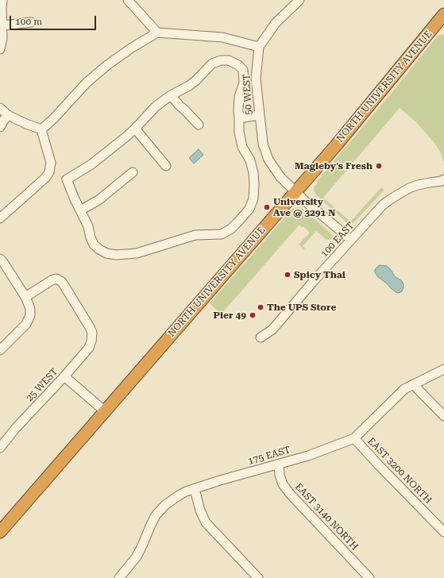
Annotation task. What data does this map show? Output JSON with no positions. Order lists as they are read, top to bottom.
{
  "streets": {
    "highway": ["NORTH UNIVERSITY AVENUE"],
    "street": [
      "50 WEST",
      "100 EAST",
      "25 WEST",
      "175 EAST",
      "EAST 3200 NORTH",
      "EAST 3140 NORTH"
    ]
  },
  "crossings": [
    ["NORTH UNIVERSITY AVENUE", "50 WEST"],
    ["50 WEST", "100 EAST"],
    ["175 EAST", "EAST 3200 NORTH"],
    ["175 EAST", "EAST 3140 NORTH"]
  ],
  "places": [
    "Magleby's Fresh",
    "University Ave @ 3291 N",
    "Spicy Thai",
    "The UPS Store",
    "Pier 49"
  ],
  "scale_bar": "100 m"
}
